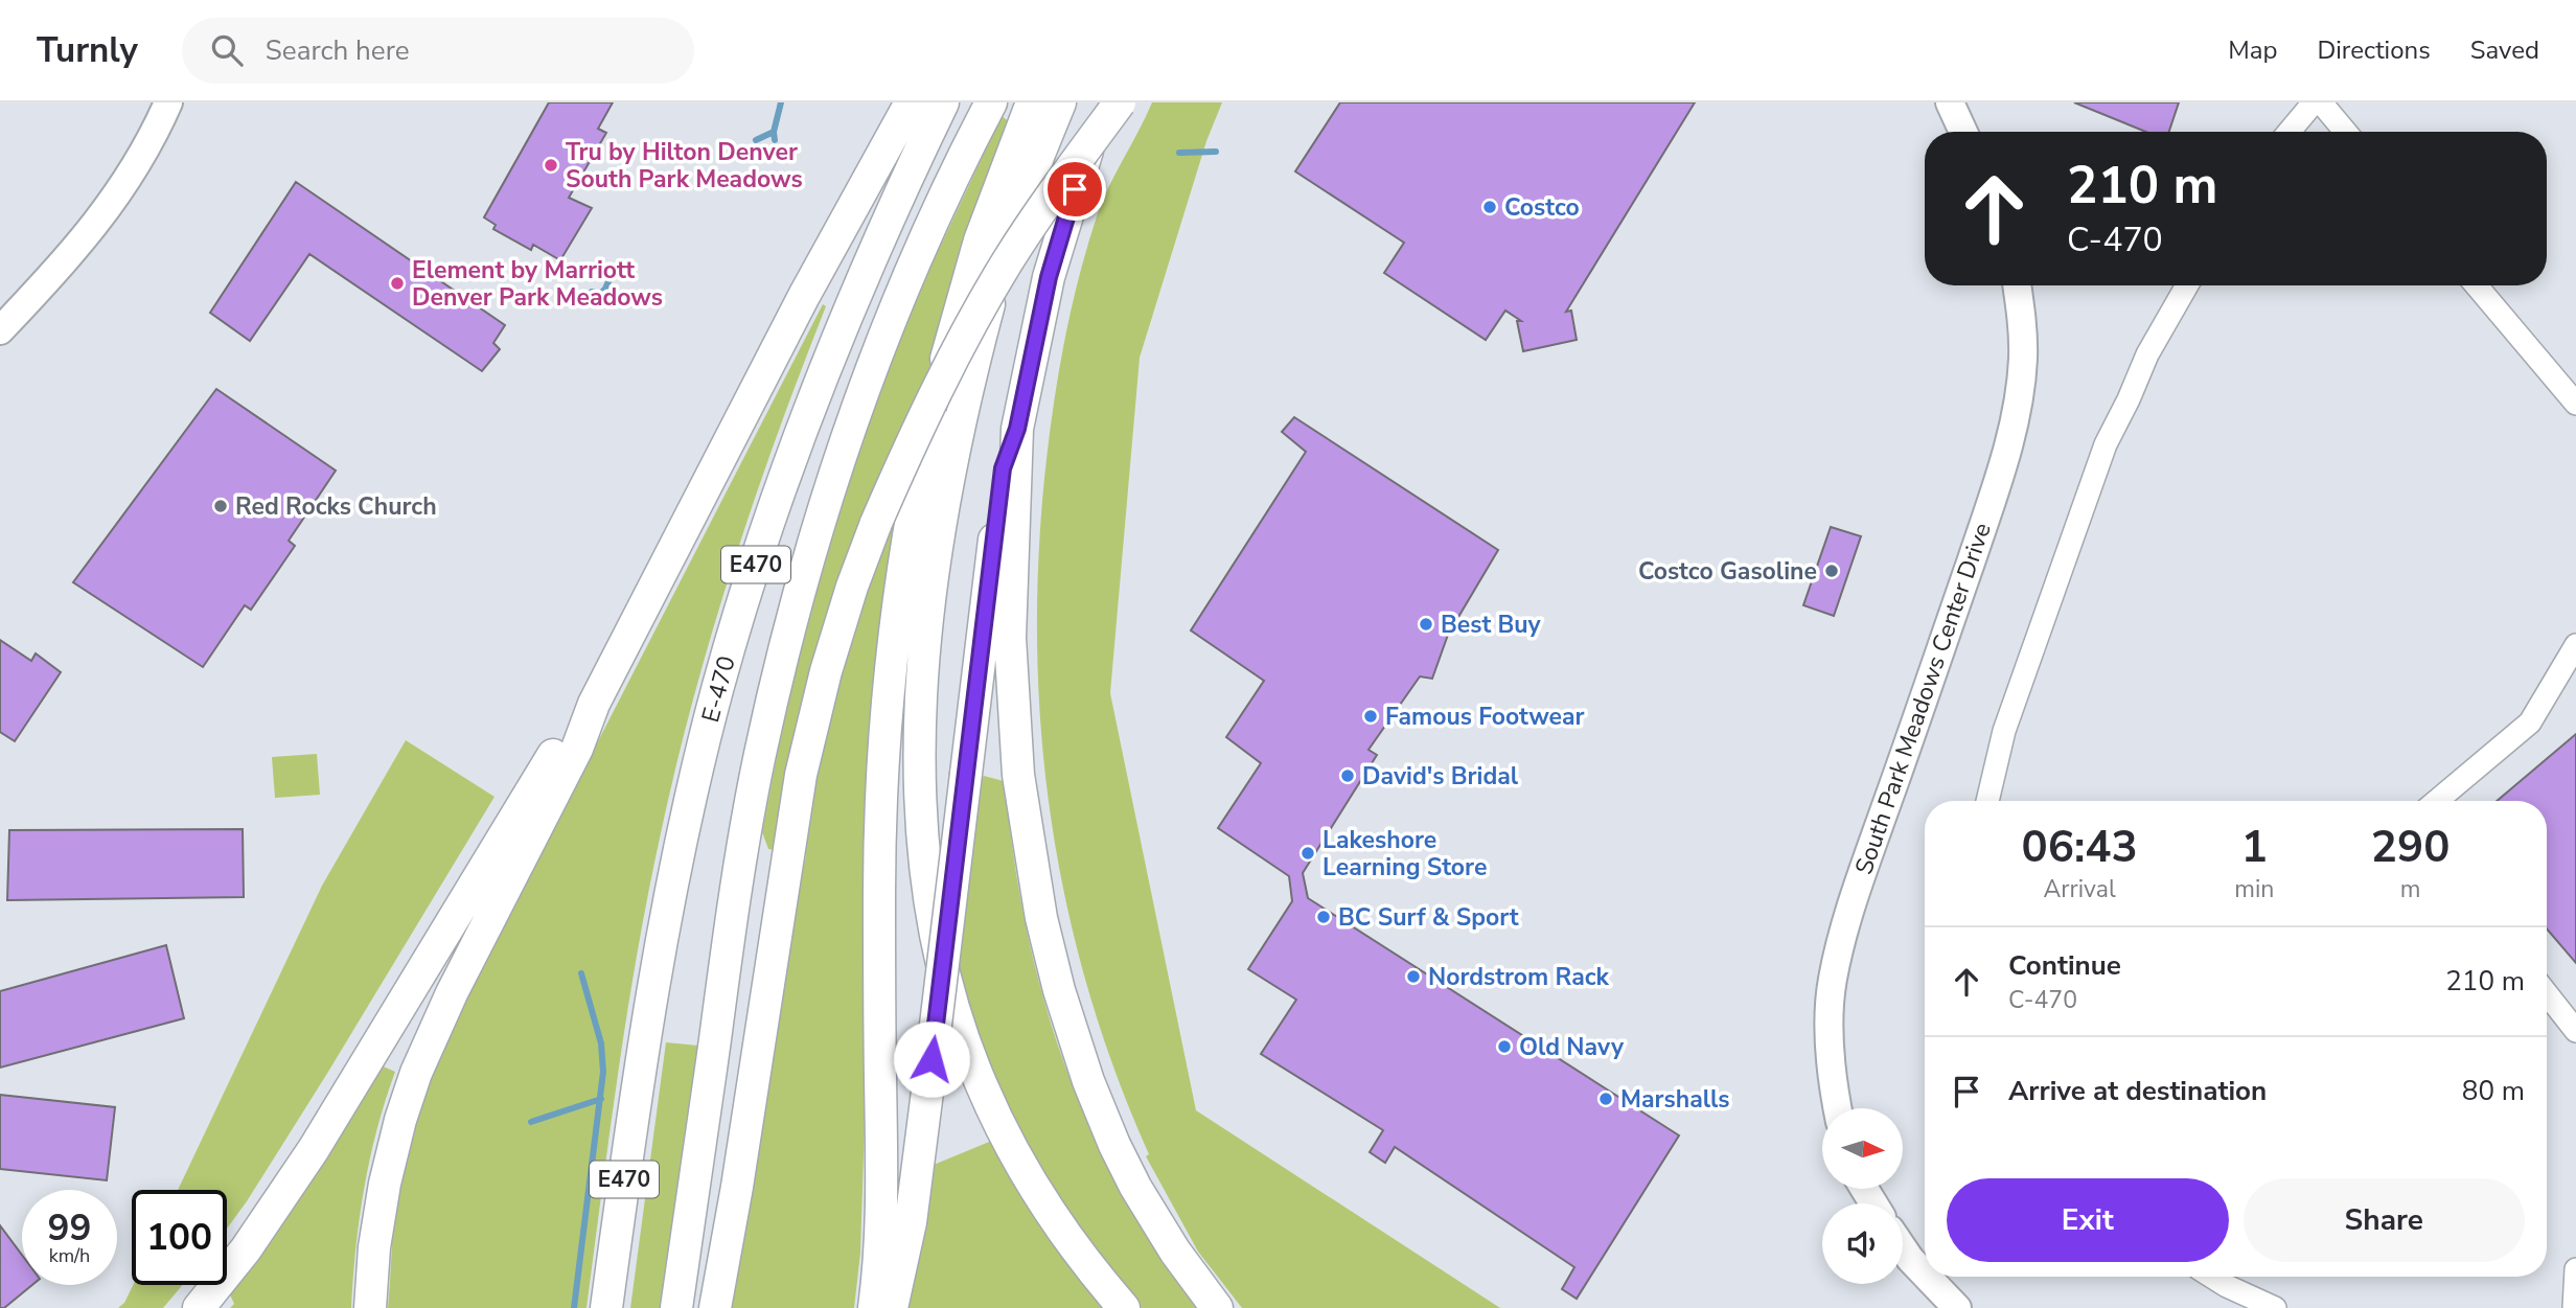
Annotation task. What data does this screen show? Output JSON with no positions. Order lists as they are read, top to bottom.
{
  "streets": {
    "highway": ["E470", "E-470"],
    "main road": ["South Park Meadows Center Drive"]
  },
  "places": [
    "Tru by Hilton Denver South Park Meadows",
    "Costco",
    "Element by Marriott Denver Park Meadows",
    "Red Rocks Church",
    "Costco Gasoline",
    "Best Buy",
    "Famous Footwear",
    "David's Bridal",
    "Lakeshore Learning Store",
    "BC Surf & Sport",
    "Nordstrom Rack",
    "Old Navy",
    "Marshalls"
  ],
  "north": "right",
  "page": {
    "header": "Turnly",
    "search": "Search here",
    "nav": ["Map", "Directions", "Saved"],
    "turn": ["210 m", "C-470"],
    "eta": [
      "06:43",
      "Arrival",
      "1",
      "min",
      "290",
      "m"
    ],
    "list": [
      {
        "name": "Continue",
        "note": "C-470",
        "value": "210 m"
      },
      {
        "name": "Arrive at destination",
        "value": "80 m"
      }
    ],
    "buttons": ["Exit", "Share"],
    "speed": "99 km/h",
    "limit": "100"
  }
}
